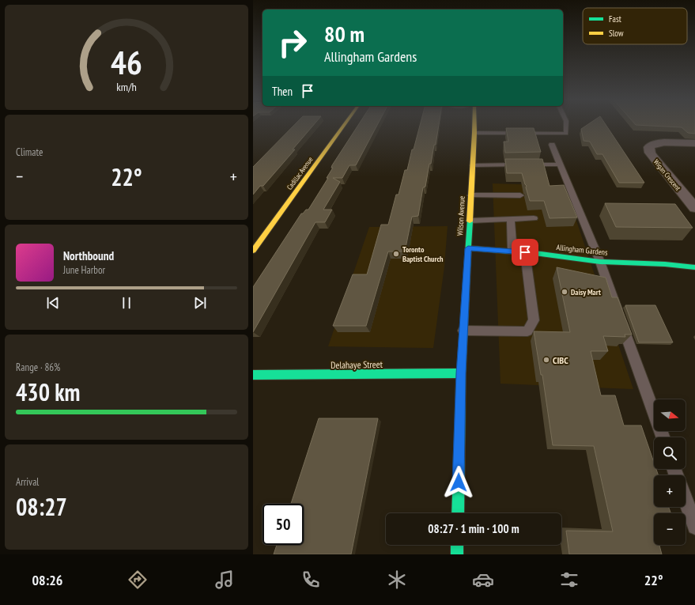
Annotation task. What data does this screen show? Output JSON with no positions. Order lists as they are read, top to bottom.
{
  "streets": {
    "street": [
      "Cadillac Avenue",
      "Wigan Crescent",
      "Wilson Avenue",
      "Allingham Gardens",
      "Delahaye Street"
    ]
  },
  "crossings": [
    ["Wilson Avenue", "Allingham Gardens"],
    ["Wilson Avenue", "Delahaye Street"]
  ],
  "places": ["Toronto Baptist Church", "Daisy Mart", "CIBC"],
  "legend": ["Fast", "Slow"],
  "north": "right",
  "page": {
    "turn": ["80 m", "Allingham Gardens"],
    "then": "Then",
    "tile": [
      "Climate",
      ["Range · 86%", "430 km"],
      ["Arrival", "08:27"]
    ],
    "heat": ["−", "22°", "+"],
    "song": ["Northbound", "June Harbor"],
    "map_buttons": ["+", "−"],
    "limit": "50",
    "trip": "08:27 · 1 min · 100 m",
    "tabs": ["08:26", "22°"],
    "gauge": ["46", "km/h"]
  }
}
